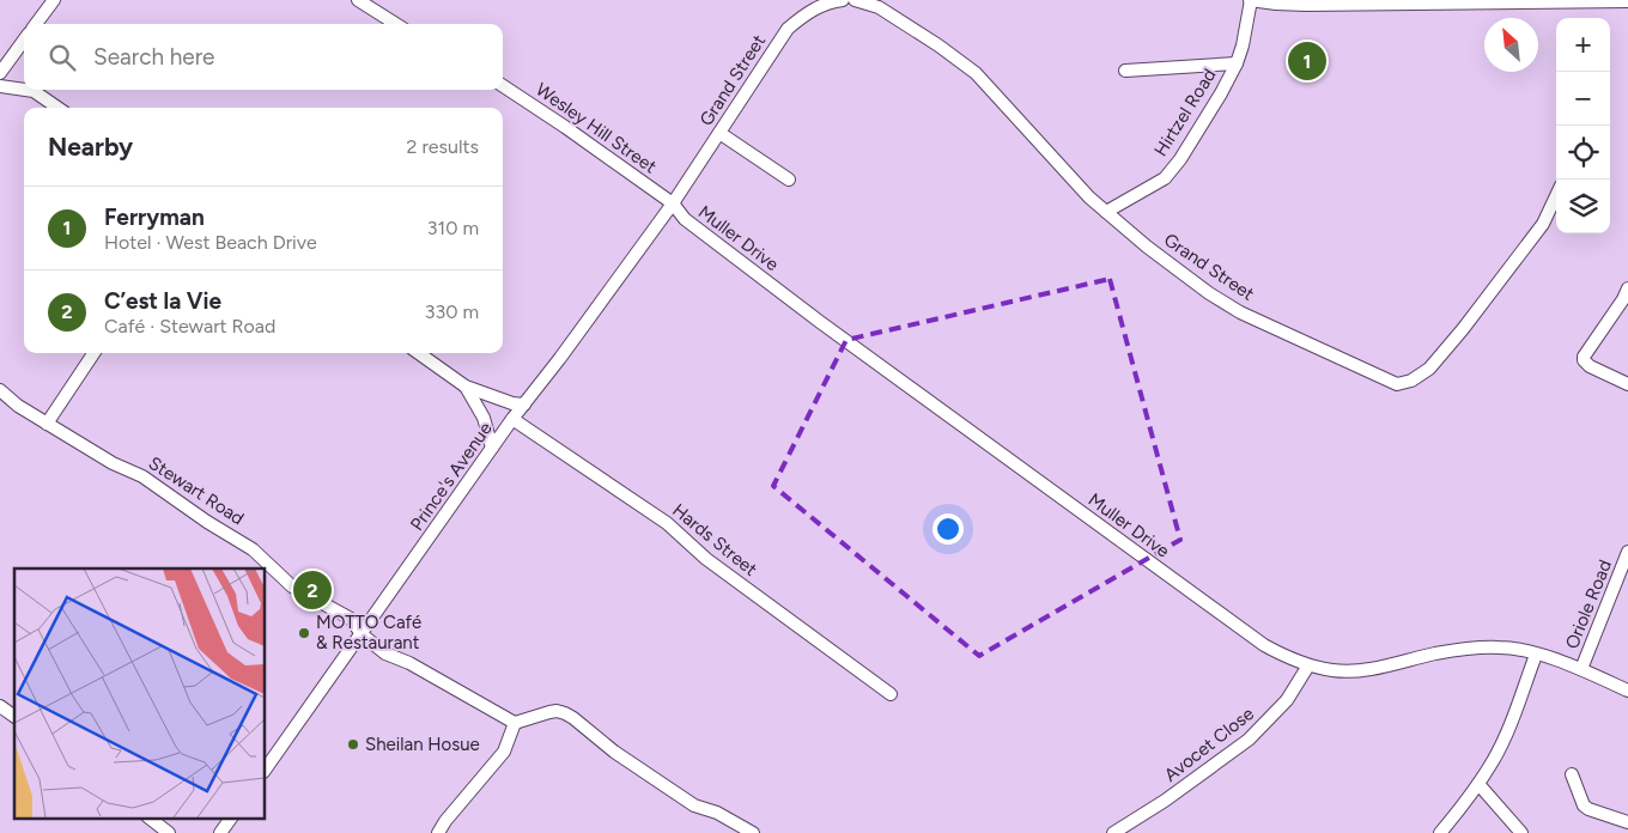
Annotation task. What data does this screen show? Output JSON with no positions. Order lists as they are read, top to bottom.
{
  "streets": {
    "street": [
      "Grand Street",
      "Hirtzel Road",
      "Wesley Hill Street",
      "Muller Drive",
      "Prince's Avenue",
      "Stewart Road",
      "Hards Street",
      "Oriole Road",
      "Avocet Close"
    ]
  },
  "crossings": [
    ["Grand Street", "Hirtzel Road"],
    ["Grand Street", "Wesley Hill Street"],
    ["Grand Street", "Muller Drive"],
    ["Grand Street", "Prince's Avenue"],
    ["Wesley Hill Street", "Muller Drive"],
    ["Wesley Hill Street", "Prince's Avenue"],
    ["Muller Drive", "Prince's Avenue"],
    ["Muller Drive", "Oriole Road"],
    ["Muller Drive", "Avocet Close"],
    ["Prince's Avenue", "Stewart Road"],
    ["Prince's Avenue", "Hards Street"]
  ],
  "places": ["MOTTO Café & Restaurant", "Sheilan Hosue"],
  "north": "top left",
  "page": {
    "map_buttons": ["+", "−"],
    "search": "Search here",
    "pins": ["1", "2"],
    "heading": ["Nearby", "2 results"],
    "list": [
      {
        "mark": "1",
        "name": "Ferryman",
        "note": "Hotel · West Beach Drive",
        "value": "310 m"
      },
      {
        "mark": "2",
        "name": "C’est la Vie",
        "note": "Café · Stewart Road",
        "value": "330 m"
      }
    ]
  }
}
